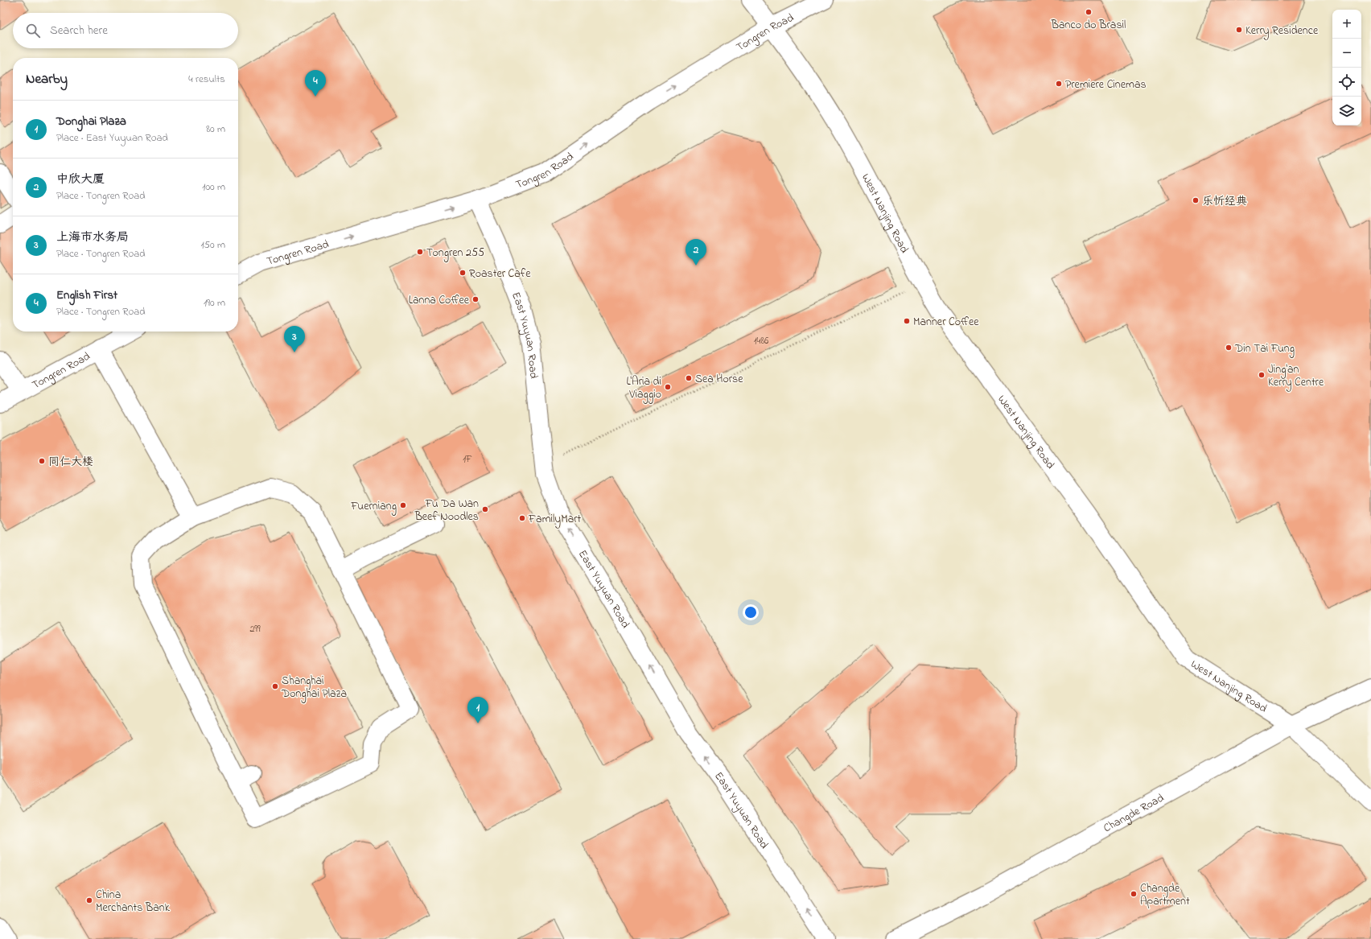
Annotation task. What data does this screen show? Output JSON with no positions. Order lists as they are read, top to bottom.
{
  "streets": {
    "street": [
      "Tongren Road",
      "West Nanjing Road",
      "East Yuyuan Road",
      "Changde Road"
    ]
  },
  "crossings": [
    ["Tongren Road", "West Nanjing Road"],
    ["Tongren Road", "East Yuyuan Road"],
    ["West Nanjing Road", "Changde Road"]
  ],
  "one_way": ["Tongren Road", "East Yuyuan Road"],
  "places": [
    "Banco do Brasil",
    "Kerry Residence",
    "Premiere Cinemas",
    "乐忻经典",
    "Tongren 255",
    "Roaster Cafe",
    "Lanna Coffee",
    "Manner Coffee",
    "Din Tai Fung",
    "Jing'an Kerry Centre",
    "Sea Horse",
    "L'Aria di Viaggio",
    "同仁大楼",
    "Fuerniang",
    "Fu Da Wan Beef Noodles",
    "FamilyMart",
    "Shanghai Donghai Plaza",
    "Changde Apartment",
    "China Merchants Bank"
  ],
  "house_numbers": ["1486", "1F", "299"],
  "page": {
    "map_buttons": ["+", "−"],
    "search": "Search here",
    "heading": ["Nearby", "4 results"],
    "pins": [
      "4",
      "2",
      "3",
      "1"
    ],
    "list": [
      {
        "mark": "1",
        "name": "Donghai Plaza",
        "note": "Place · East Yuyuan Road",
        "value": "80 m"
      },
      {
        "mark": "2",
        "name": "中欣大厦",
        "note": "Place · Tongren Road",
        "value": "100 m"
      },
      {
        "mark": "3",
        "name": "上海市水务局",
        "note": "Place · Tongren Road",
        "value": "150 m"
      },
      {
        "mark": "4",
        "name": "English First",
        "note": "Place · Tongren Road",
        "value": "190 m"
      }
    ]
  }
}
